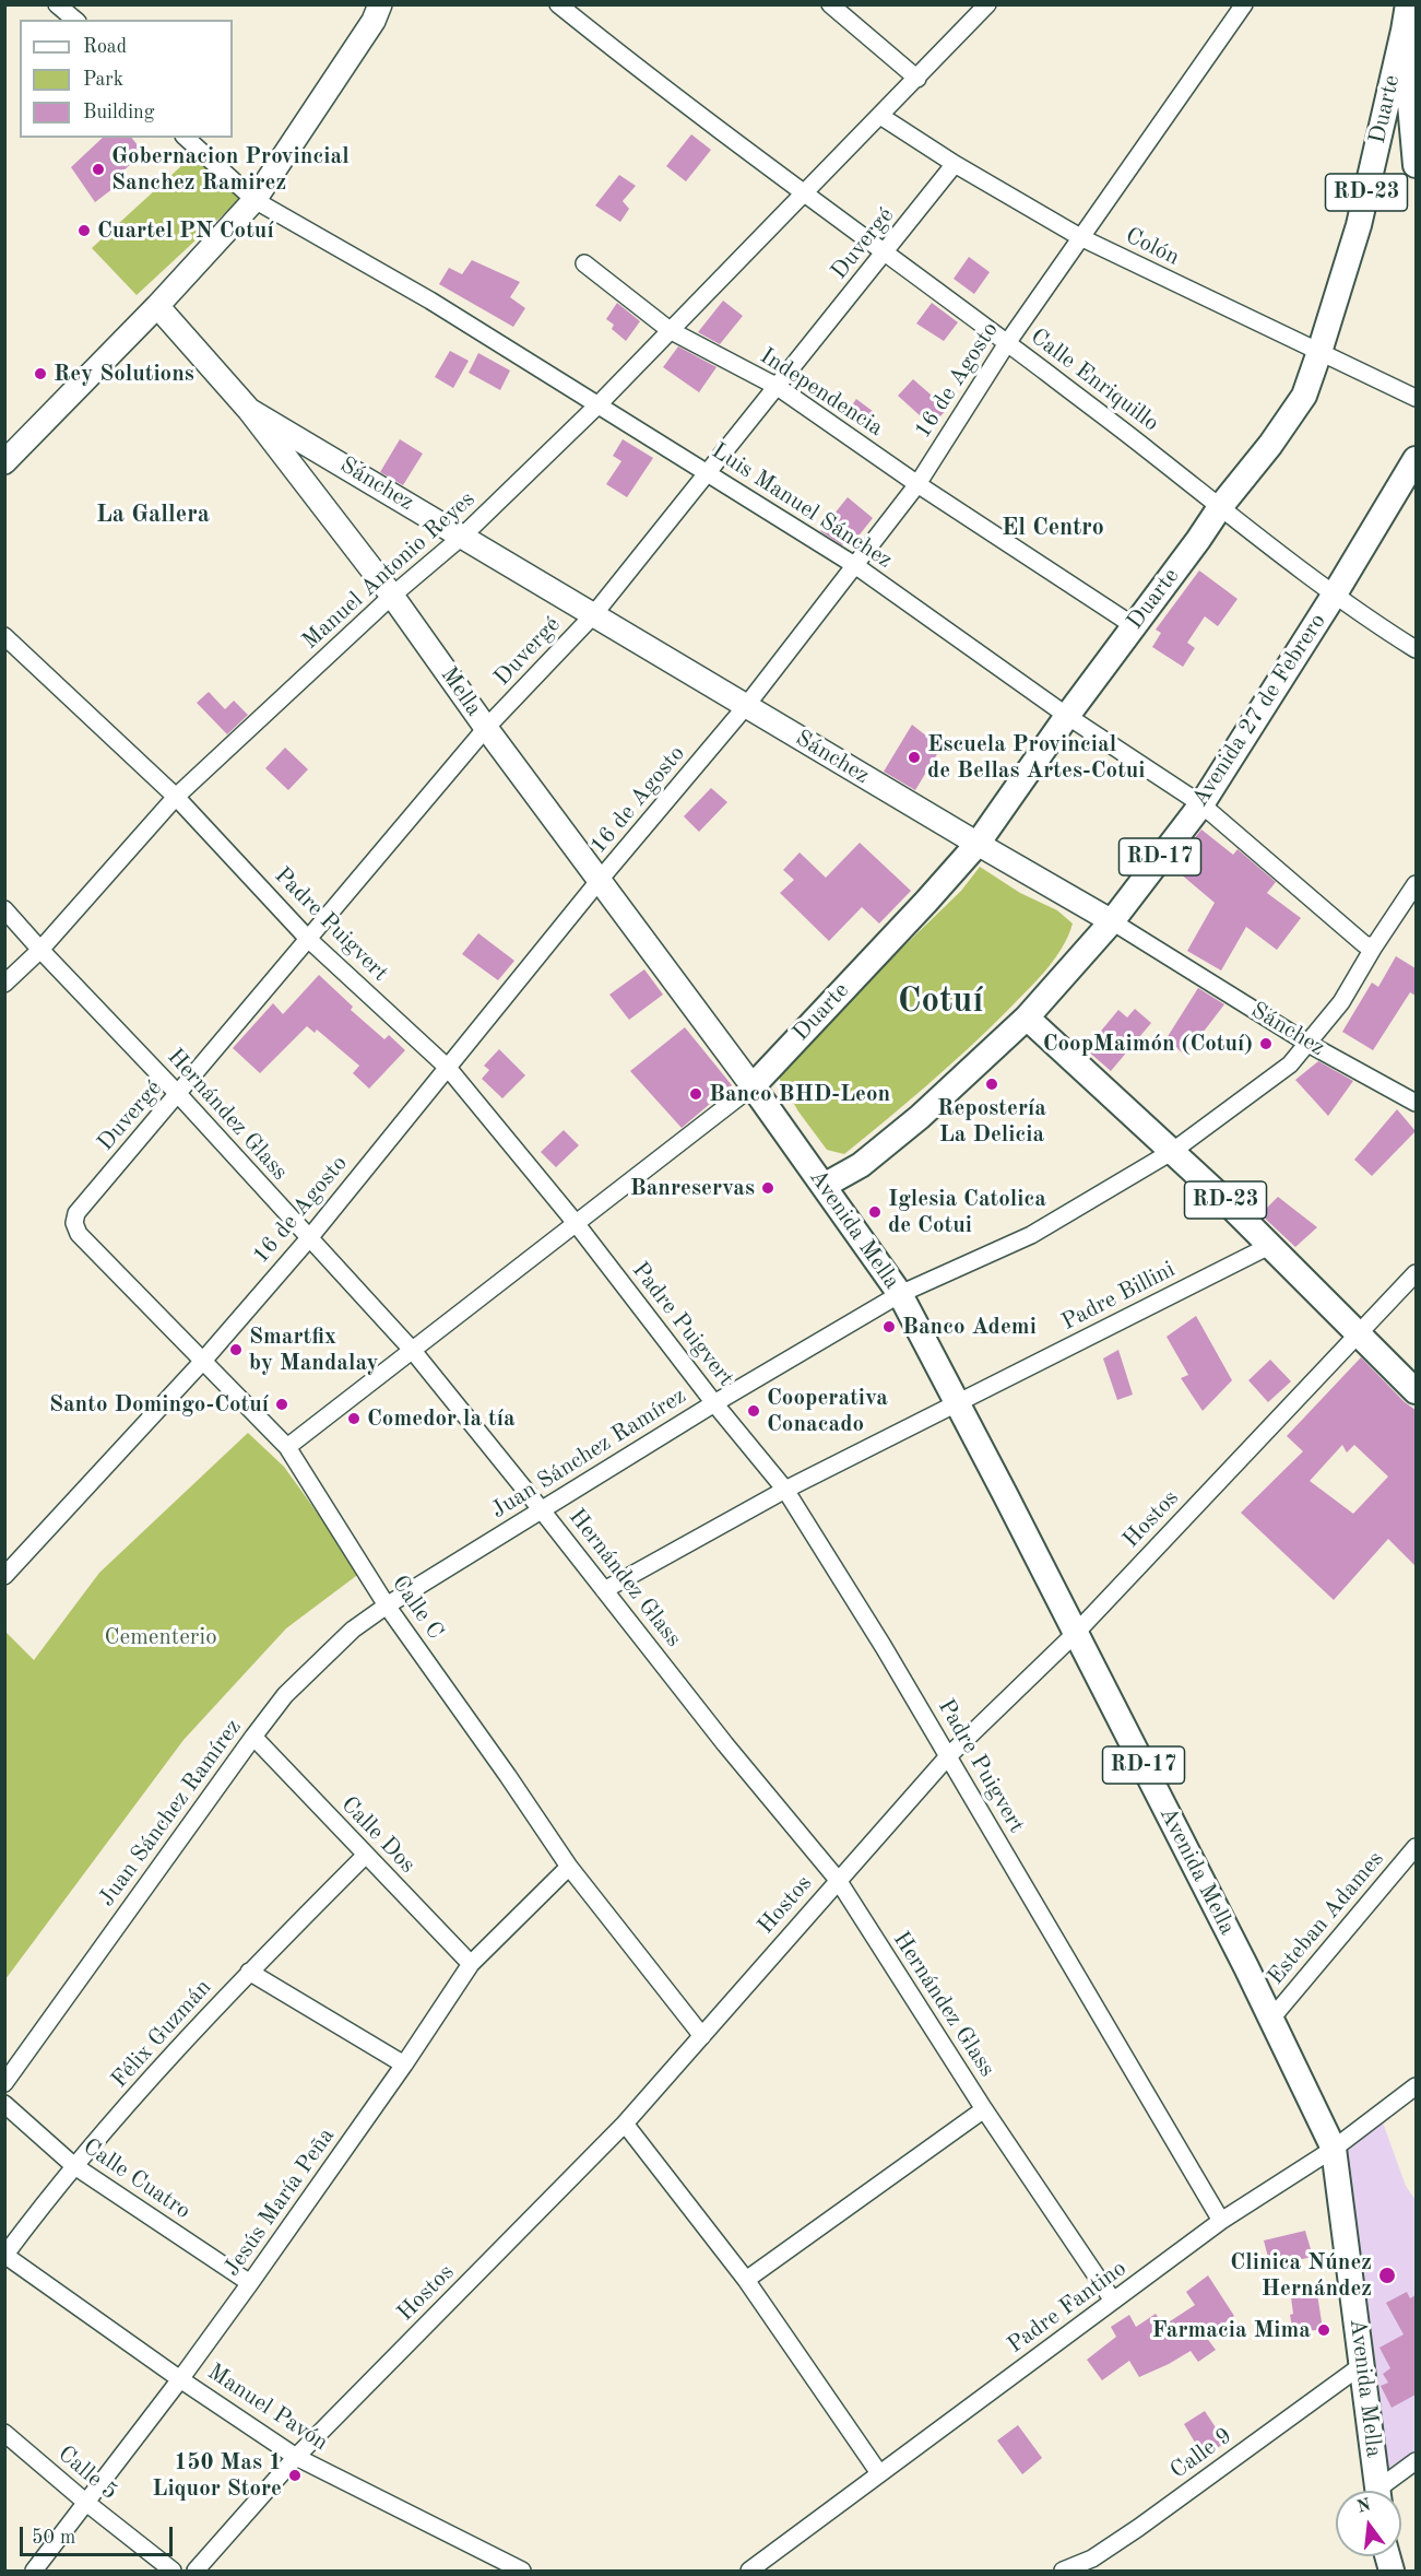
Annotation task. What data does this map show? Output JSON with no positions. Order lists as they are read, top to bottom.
{
  "streets": {
    "main road": [
      "Duarte",
      "RD-23",
      "Sánchez",
      "Mella",
      "Avenida 27 de Febrero",
      "RD-17",
      "Avenida Mella"
    ],
    "street": [
      "Duvergé",
      "Colón",
      "16 de Agosto",
      "Calle Enriquillo",
      "Independencia",
      "Luis Manuel Sánchez",
      "Manuel Antonio Reyes",
      "Padre Puigvert",
      "Hernández Glass",
      "Padre Billini",
      "Juan Sánchez Ramírez",
      "Hostos",
      "Calle C",
      "Calle Dos",
      "Esteban Adames",
      "Félix Guzmán",
      "Calle Cuatro",
      "Jesús María Peña",
      "Padre Fantino",
      "Manuel Pavón",
      "Calle 9",
      "Calle 5"
    ]
  },
  "crossings": [
    ["Duarte", "RD-23"],
    ["Duarte", "Colón"],
    ["Duarte", "Calle Enriquillo"],
    ["Duarte", "Independencia"],
    ["Duarte", "Sánchez"],
    ["Duarte", "Luis Manuel Sánchez"],
    ["Duarte", "Mella"],
    ["Duarte", "Avenida Mella"],
    ["RD-23", "Avenida 27 de Febrero"],
    ["RD-23", "Padre Billini"],
    ["RD-23", "Juan Sánchez Ramírez"],
    ["RD-23", "Hostos"],
    ["Duvergé", "Colón"],
    ["Duvergé", "Calle Enriquillo"],
    ["Duvergé", "Independencia"],
    ["Duvergé", "Sánchez"],
    ["Duvergé", "Luis Manuel Sánchez"],
    ["Duvergé", "Mella"],
    ["Duvergé", "Padre Puigvert"],
    ["Duvergé", "Hernández Glass"],
    ["Duvergé", "Calle C"],
    ["Colón", "16 de Agosto"],
    ["Colón", "Manuel Antonio Reyes"],
    ["16 de Agosto", "Calle Enriquillo"],
    ["16 de Agosto", "Independencia"],
    ["16 de Agosto", "Sánchez"],
    ["16 de Agosto", "Luis Manuel Sánchez"],
    ["16 de Agosto", "Mella"],
    ["16 de Agosto", "Padre Puigvert"],
    ["16 de Agosto", "Hernández Glass"],
    ["16 de Agosto", "Calle C"],
    ["Calle Enriquillo", "Manuel Antonio Reyes"],
    ["Calle Enriquillo", "Avenida 27 de Febrero"],
    ["Independencia", "Manuel Antonio Reyes"],
    ["Sánchez", "Manuel Antonio Reyes"],
    ["Sánchez", "Mella"],
    ["Sánchez", "Avenida 27 de Febrero"],
    ["Sánchez", "Juan Sánchez Ramírez"],
    ["Luis Manuel Sánchez", "Manuel Antonio Reyes"],
    ["Luis Manuel Sánchez", "Avenida 27 de Febrero"],
    ["Luis Manuel Sánchez", "Juan Sánchez Ramírez"],
    ["Manuel Antonio Reyes", "Mella"],
    ["Manuel Antonio Reyes", "Padre Puigvert"],
    ["Manuel Antonio Reyes", "Hernández Glass"],
    ["Mella", "Avenida Mella"],
    ["Avenida 27 de Febrero", "Avenida Mella"],
    ["Padre Puigvert", "Padre Billini"],
    ["Padre Puigvert", "Juan Sánchez Ramírez"],
    ["Padre Puigvert", "Hostos"],
    ["Padre Puigvert", "Padre Fantino"],
    ["Hernández Glass", "Padre Billini"],
    ["Hernández Glass", "Juan Sánchez Ramírez"],
    ["Hernández Glass", "Hostos"],
    ["Hernández Glass", "Padre Fantino"],
    ["Avenida Mella", "Padre Billini"],
    ["Avenida Mella", "Juan Sánchez Ramírez"],
    ["Avenida Mella", "Hostos"],
    ["Avenida Mella", "Esteban Adames"],
    ["Avenida Mella", "Padre Fantino"],
    ["Avenida Mella", "Calle 9"],
    ["Juan Sánchez Ramírez", "Calle C"],
    ["Juan Sánchez Ramírez", "Calle Dos"],
    ["Hostos", "Calle C"],
    ["Hostos", "Manuel Pavón"],
    ["Calle C", "Jesús María Peña"],
    ["Calle Dos", "Félix Guzmán"],
    ["Calle Dos", "Jesús María Peña"],
    ["Félix Guzmán", "Calle Cuatro"],
    ["Félix Guzmán", "Manuel Pavón"],
    ["Calle Cuatro", "Jesús María Peña"],
    ["Jesús María Peña", "Manuel Pavón"],
    ["Jesús María Peña", "Calle 5"]
  ],
  "districts": ["La Gallera", "El Centro", "Cotuí"],
  "parks": ["Cementerio"],
  "places": [
    "Gobernacion Provincial Sanchez Ramirez",
    "Cuartel PN Cotuí",
    "Rey Solutions",
    "Escuela Provincial de Bellas Artes-Cotui",
    "CoopMaimón (Cotuí)",
    "Repostería La Delicia",
    "Banco BHD-Leon",
    "Banreservas",
    "Iglesia Catolica de Cotui",
    "Banco Ademi",
    "Smartfix by Mandalay",
    "Santo Domingo-Cotuí",
    "Cooperativa Conacado",
    "Comedor la tía",
    "Clinica Núnez Hernández",
    "Farmacia Mima",
    "150 Mas 1 Liquor Store"
  ],
  "legend": ["Road", "Park", "Building"],
  "scale_bar": "50 m",
  "north": "top"
}
